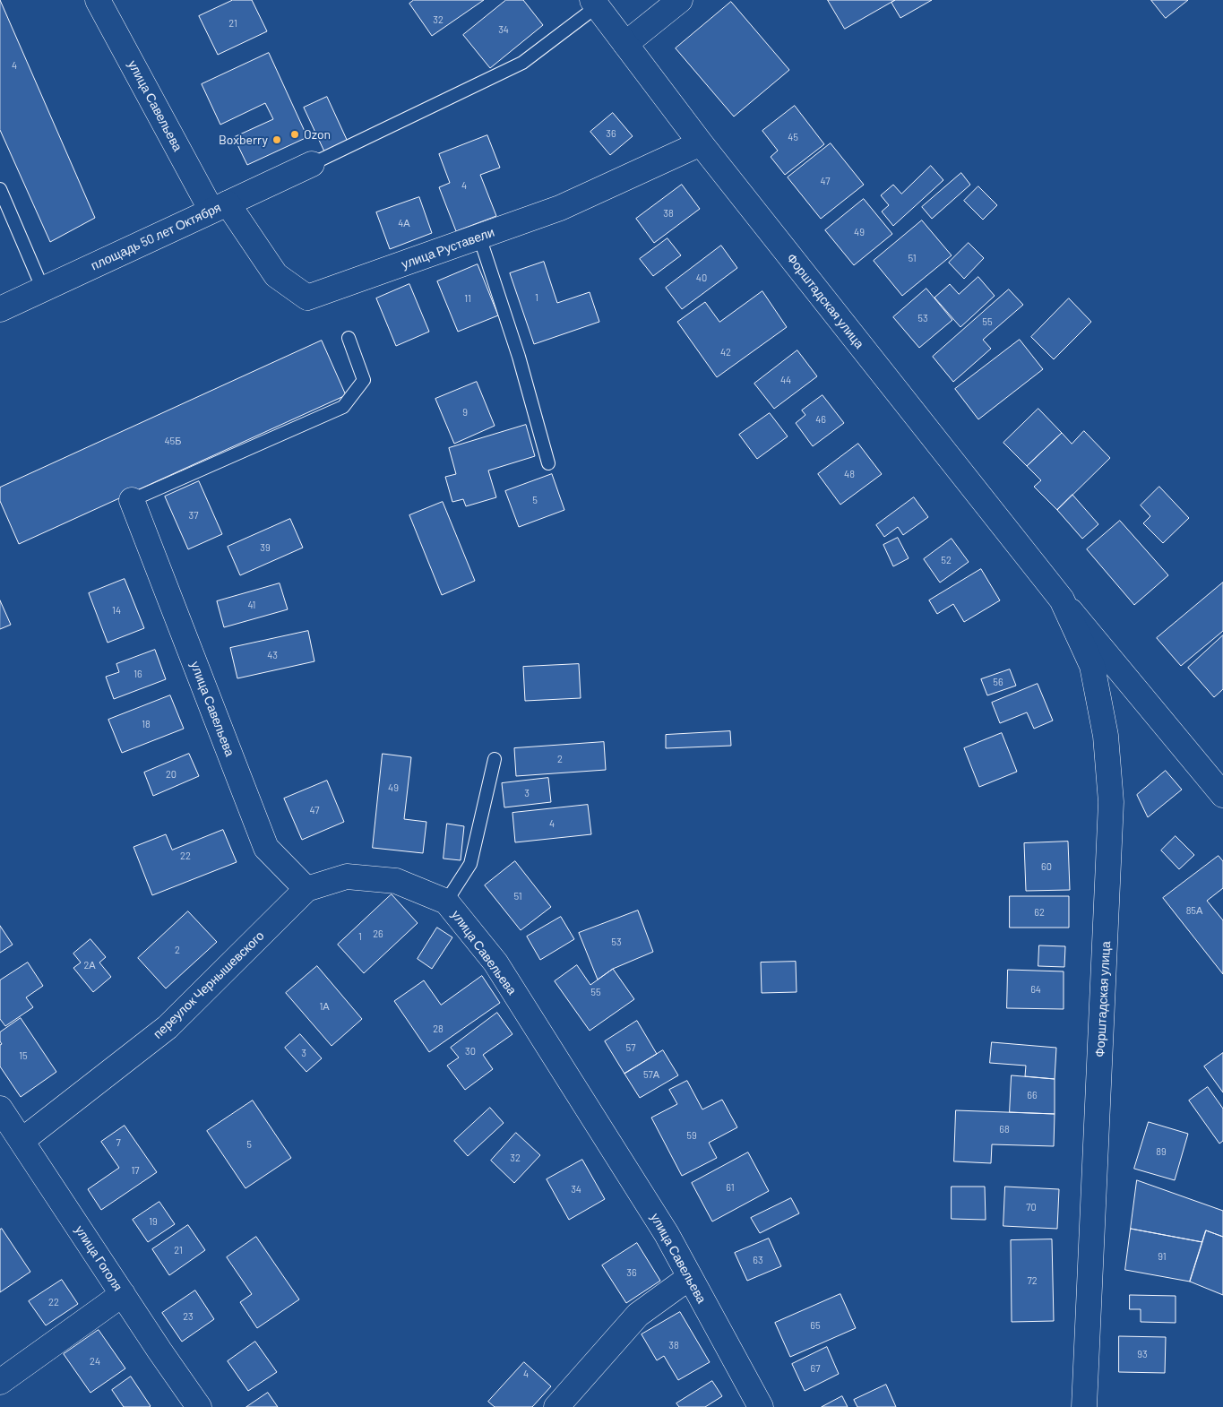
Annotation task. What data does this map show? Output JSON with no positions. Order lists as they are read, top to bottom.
{
  "streets": {
    "street": [
      "улица Савельева",
      "площадь 50 лет Октября",
      "улица Руставели",
      "Форштадская улица",
      "переулок Чернышевского",
      "улица Гоголя"
    ]
  },
  "crossings": [
    ["улица Савельева", "площадь 50 лет Октября"],
    ["улица Савельева", "улица Руставели"],
    ["улица Савельева", "переулок Чернышевского"],
    ["площадь 50 лет Октября", "улица Руставели"],
    ["улица Руставели", "Форштадская улица"],
    ["переулок Чернышевского", "улица Гоголя"]
  ],
  "places": ["Ozon", "Boxberry"],
  "house_numbers": [
    "32",
    "21",
    "34",
    "4",
    "36",
    "45",
    "47",
    "4",
    "38",
    "4А",
    "49",
    "51",
    "40",
    "1",
    "11",
    "53",
    "55",
    "42",
    "44",
    "9",
    "46",
    "45Б",
    "48",
    "5",
    "37",
    "39",
    "52",
    "41",
    "14",
    "43",
    "16",
    "56",
    "18",
    "2",
    "20",
    "49",
    "3",
    "47",
    "4",
    "22",
    "60",
    "51",
    "85А",
    "62",
    "26",
    "1",
    "53",
    "2",
    "2А",
    "64",
    "55",
    "1А",
    "28",
    "57",
    "30",
    "3",
    "15",
    "57А",
    "66",
    "68",
    "59",
    "7",
    "5",
    "89",
    "32",
    "17",
    "61",
    "34",
    "70",
    "19",
    "21",
    "91",
    "63",
    "36",
    "72",
    "22",
    "23",
    "65",
    "38",
    "93",
    "24",
    "67",
    "4"
  ]
}
